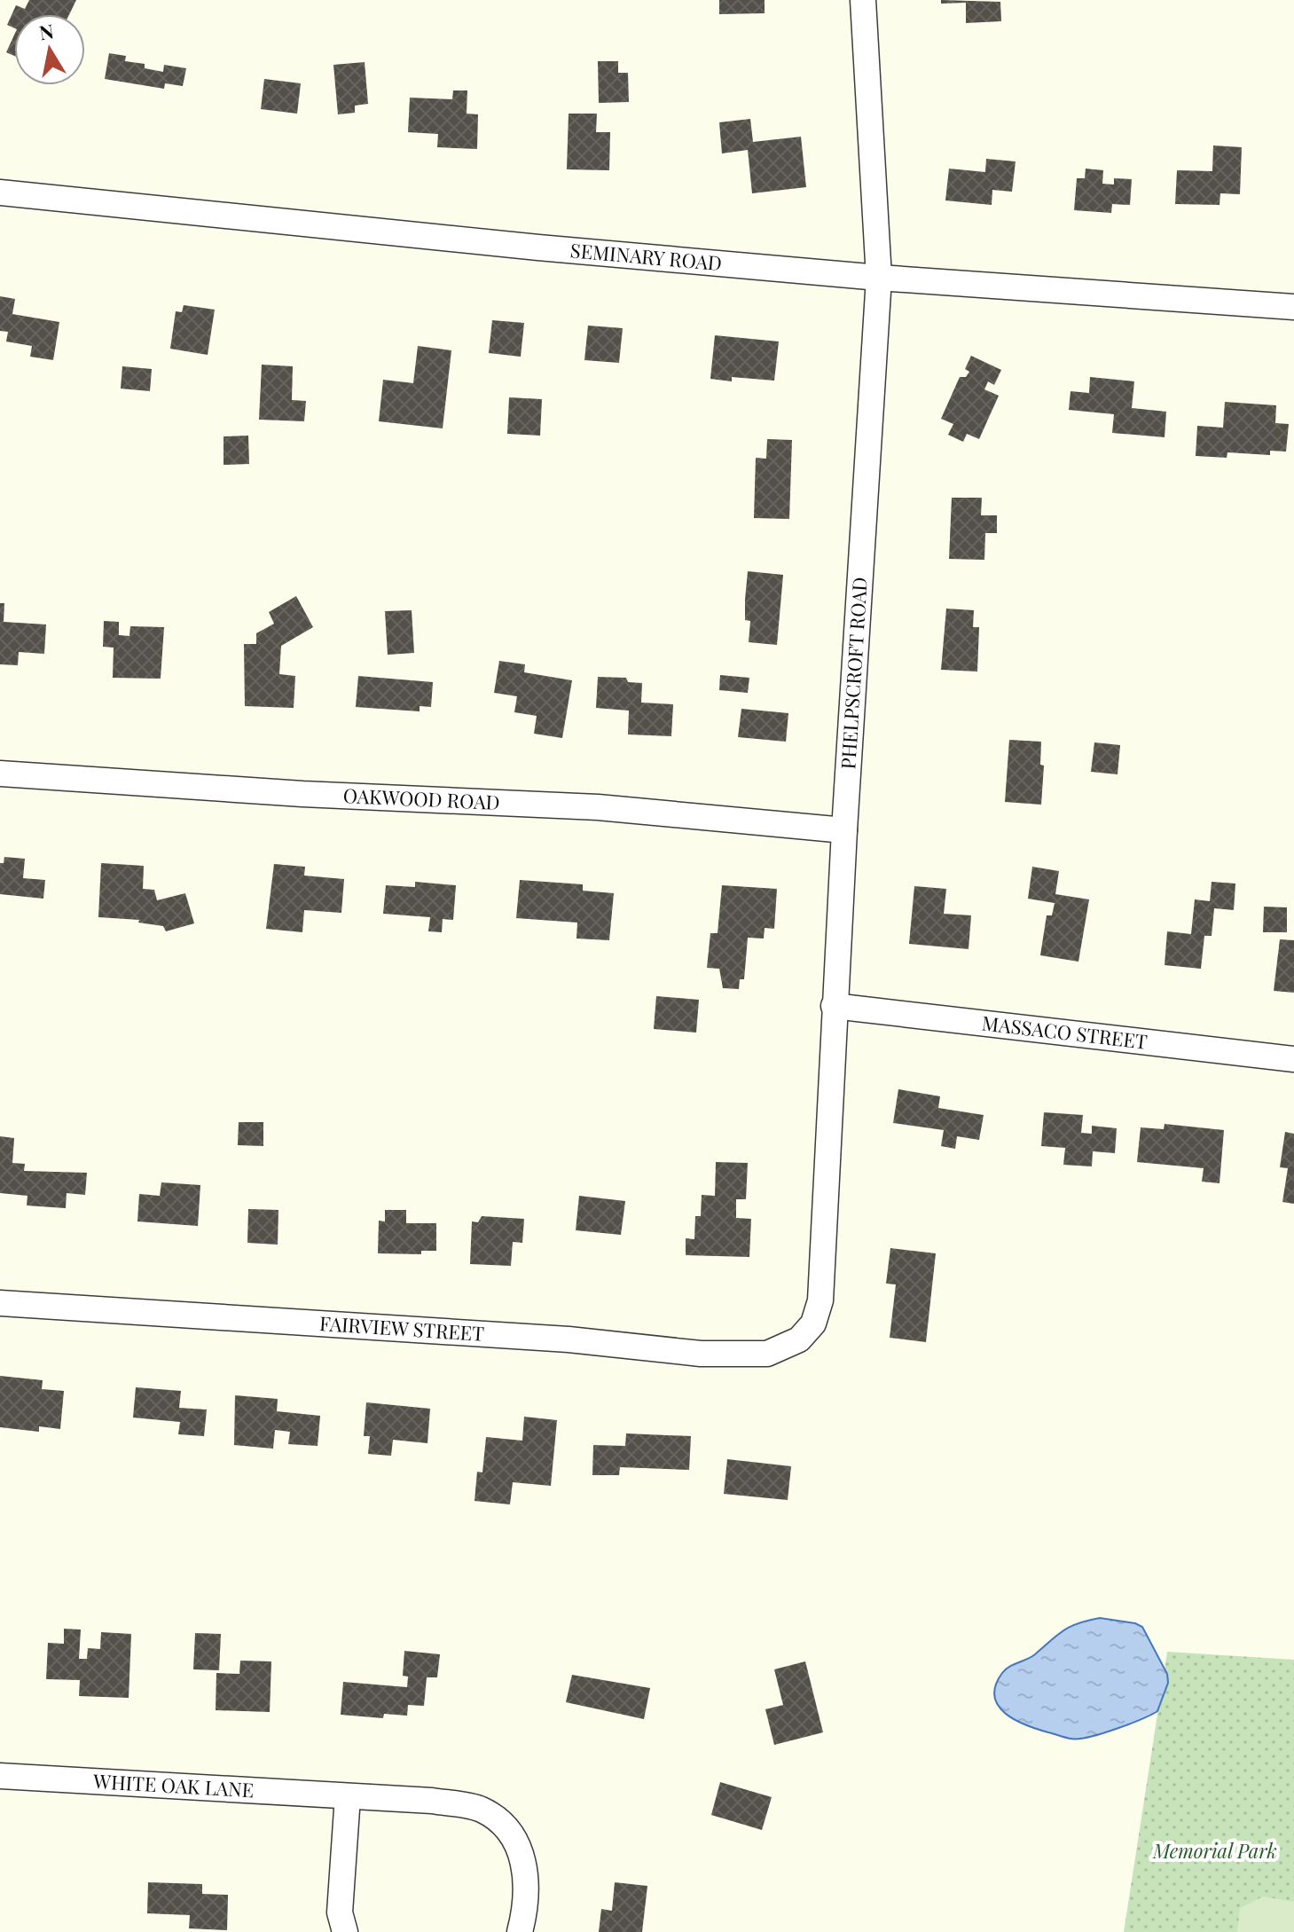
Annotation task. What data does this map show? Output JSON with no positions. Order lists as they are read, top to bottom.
{
  "streets": {
    "street": [
      "SEMINARY ROAD",
      "PHELPSCROFT ROAD",
      "OAKWOOD ROAD",
      "MASSACO STREET",
      "FAIRVIEW STREET",
      "WHITE OAK LANE"
    ]
  },
  "crossings": [
    ["SEMINARY ROAD", "PHELPSCROFT ROAD"],
    ["PHELPSCROFT ROAD", "OAKWOOD ROAD"],
    ["PHELPSCROFT ROAD", "MASSACO STREET"],
    ["PHELPSCROFT ROAD", "FAIRVIEW STREET"]
  ],
  "parks": ["Memorial Park"],
  "north": "top"
}
